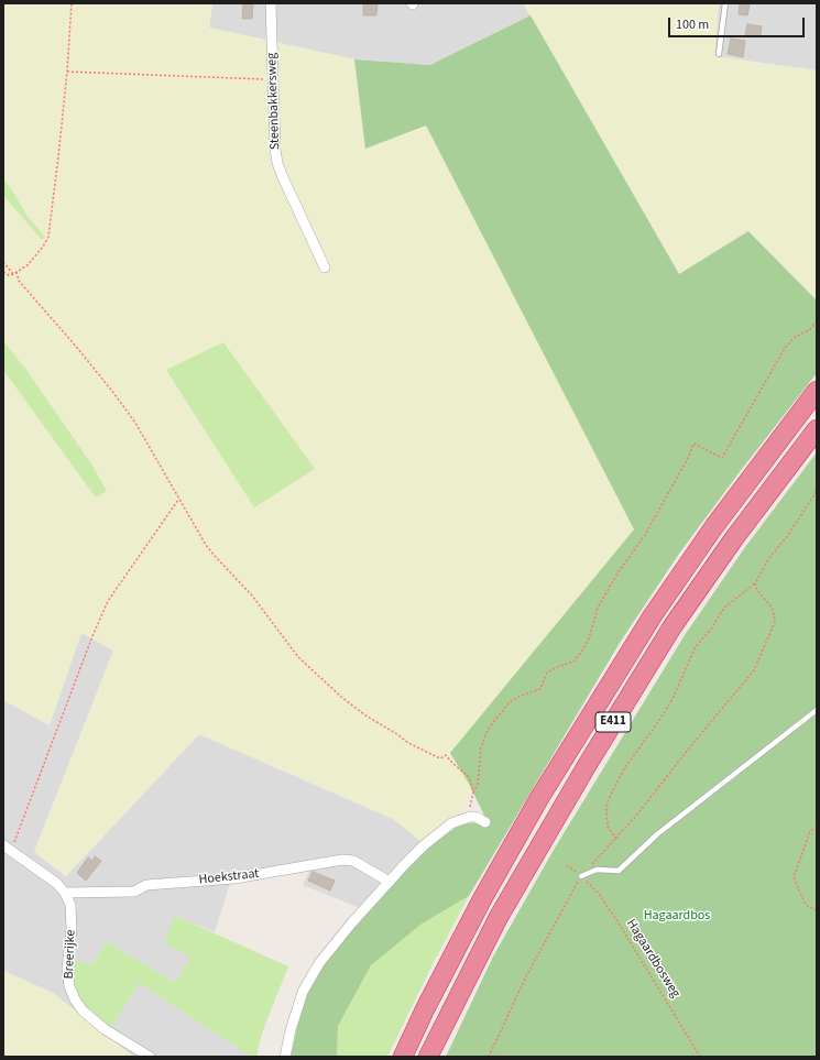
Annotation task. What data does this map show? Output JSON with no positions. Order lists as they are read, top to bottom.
{
  "streets": {
    "highway": ["E411"],
    "street": ["Steenbakkersweg", "Hoekstraat", "Breerijke"],
    "path": ["Hagaardbosweg"]
  },
  "crossings": [
    ["Hoekstraat", "Breerijke"]
  ],
  "parks": ["Hagaardbos"],
  "scale_bar": "100 m"
}
